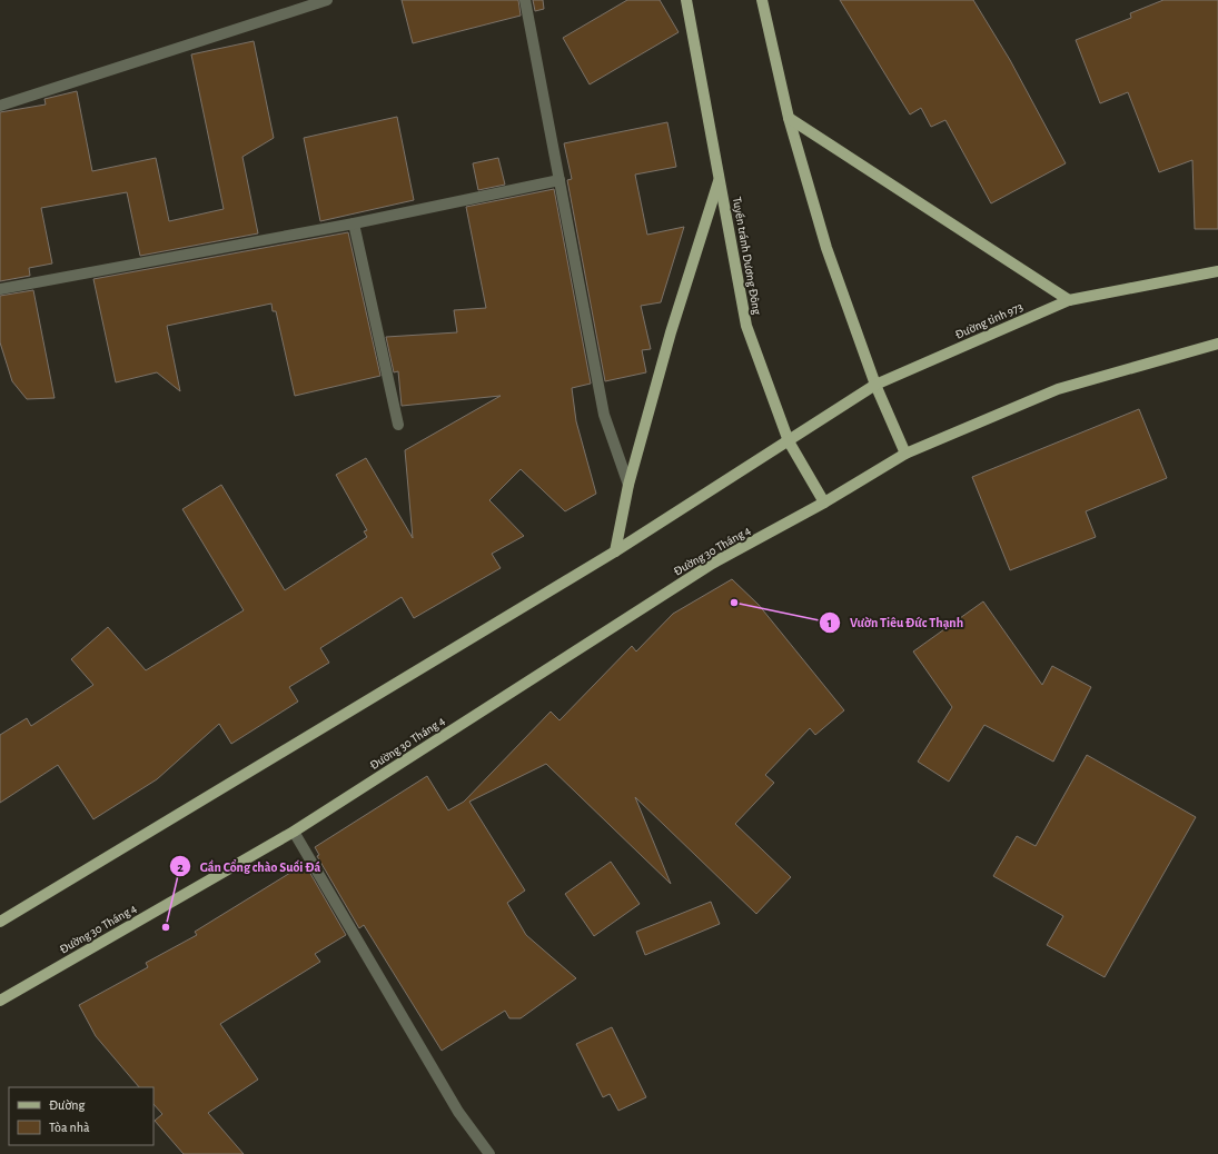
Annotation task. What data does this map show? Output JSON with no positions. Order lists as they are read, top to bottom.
{
  "streets": {
    "main road": ["Tuyến tránh Dương Đông", "Đường tỉnh 973", "Đường 30 Tháng 4"]
  },
  "crossings": [
    ["Tuyến tránh Dương Đông", "Đường tỉnh 973"],
    ["Tuyến tránh Dương Đông", "Đường 30 Tháng 4"]
  ],
  "places": ["Vườn Tiêu Đức Thạnh", "Gần Cổng chào Suối Đá"],
  "legend": ["Đường", "Tòa nhà"]
}
